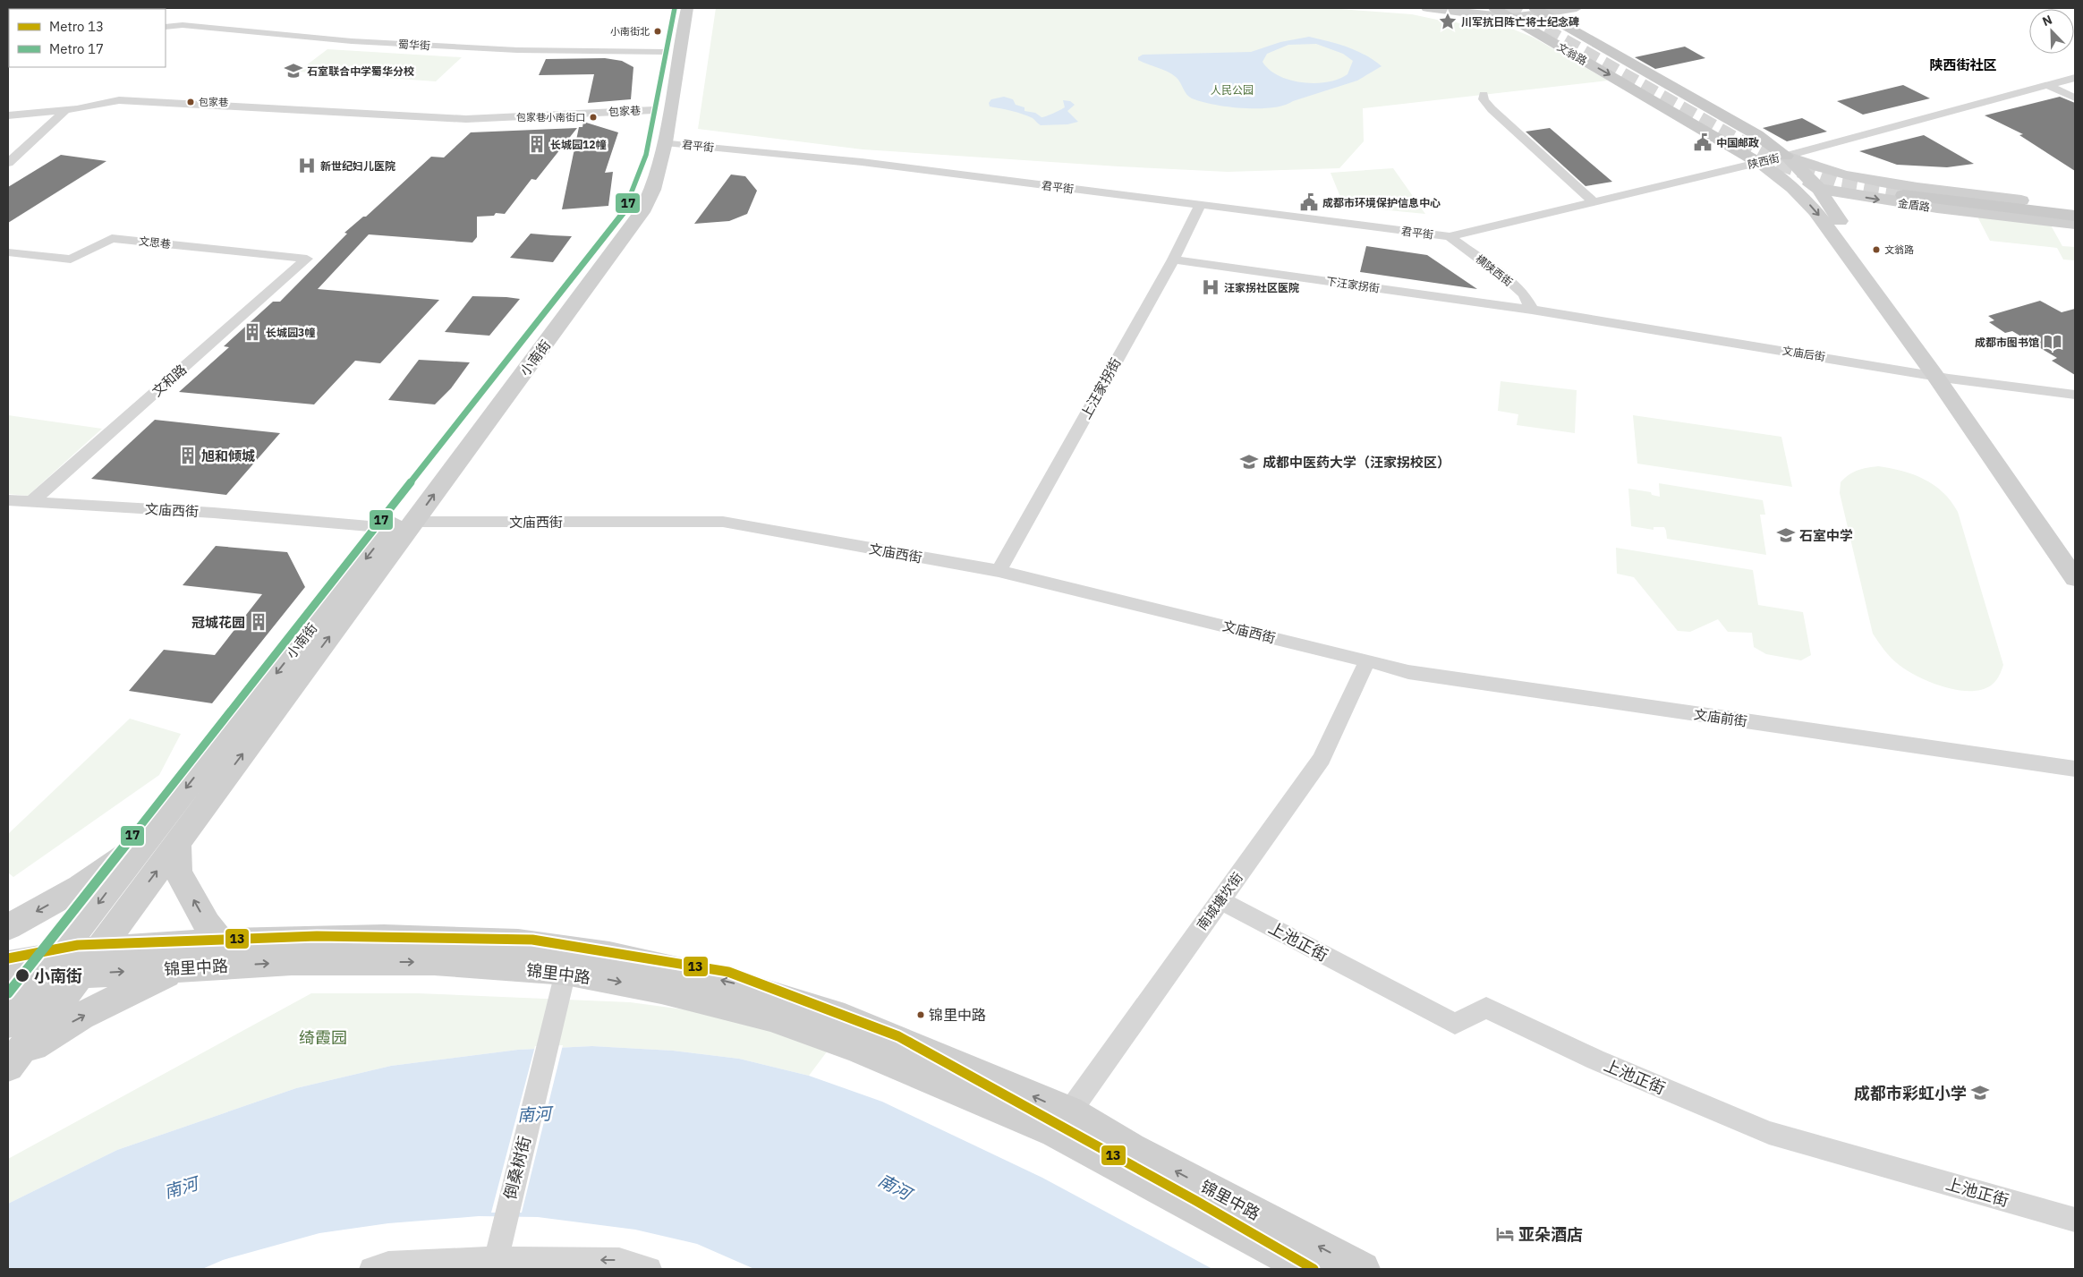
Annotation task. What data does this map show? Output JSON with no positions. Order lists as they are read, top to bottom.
{
  "streets": {
    "main road": [
      "文翁路",
      "金盾路",
      "小南街",
      "锦里中路"
    ],
    "street": [
      "蜀华街",
      "包家巷",
      "君平街",
      "陕西街",
      "文思巷",
      "横陕西街",
      "下汪家拐街",
      "文庙后街",
      "文和路",
      "上汪家拐街",
      "文庙西街",
      "文庙前街",
      "南城塘坎街",
      "上池正街",
      "倒桑树街"
    ]
  },
  "crossings": [
    ["蜀华街", "小南街"],
    ["文翁路", "陕西街"],
    ["文翁路", "金盾路"],
    ["文翁路", "文庙后街"],
    ["包家巷", "小南街"],
    ["君平街", "陕西街"],
    ["君平街", "横陕西街"],
    ["君平街", "小南街"],
    ["君平街", "上汪家拐街"],
    ["陕西街", "金盾路"],
    ["陕西街", "横陕西街"],
    ["文思巷", "文和路"],
    ["横陕西街", "下汪家拐街"],
    ["横陕西街", "文庙后街"],
    ["下汪家拐街", "文庙后街"],
    ["下汪家拐街", "上汪家拐街"],
    ["小南街", "文庙西街"],
    ["小南街", "锦里中路"],
    ["文和路", "文庙西街"],
    ["上汪家拐街", "文庙西街"],
    ["文庙西街", "文庙前街"],
    ["文庙西街", "南城塘坎街"],
    ["文庙前街", "南城塘坎街"],
    ["南城塘坎街", "上池正街"],
    ["南城塘坎街", "锦里中路"],
    ["锦里中路", "倒桑树街"]
  ],
  "districts": ["陕西街社区"],
  "water": ["南河"],
  "parks": ["人民公园", "绮霞园"],
  "places": {
    "place": ["川军抗日阵亡将士纪念碑"],
    "other": [
      "小南街北",
      "包家巷",
      "包家巷小南街口",
      "文翁路",
      "小南街",
      "锦里中路"
    ],
    "school or university": [
      "石室联合中学蜀华分校",
      "成都中医药大学（汪家拐校区）",
      "石室中学",
      "成都市彩虹小学"
    ],
    "public building": ["中国邮政", "成都市环境保护信息中心"],
    "building": [
      "长城园12幢",
      "长城园3幢",
      "旭和倾城",
      "冠城花园"
    ],
    "hospital": ["新世纪妇儿医院", "汪家拐社区医院"],
    "library": ["成都市图书馆"],
    "hotel": ["亚朵酒店"]
  },
  "lines": ["metro line 17", "metro line 13"],
  "legend": ["Metro 13", "Metro 17"],
  "north": "top left"
}
